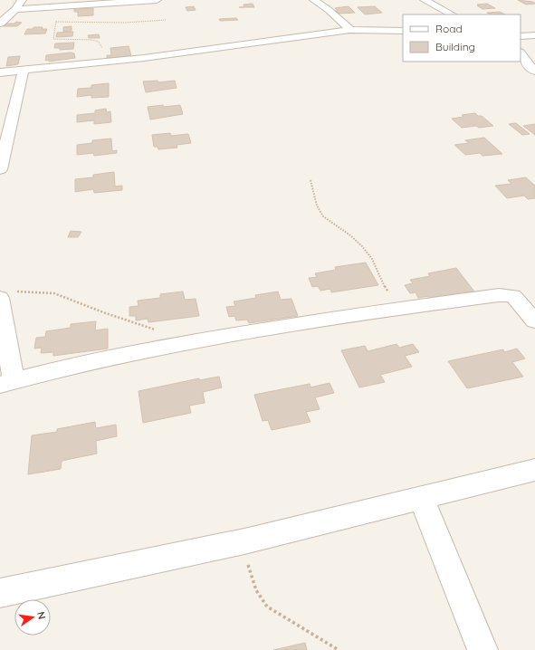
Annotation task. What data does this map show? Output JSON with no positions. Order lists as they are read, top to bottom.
{
  "legend": ["Road", "Building"],
  "north": "right"
}
